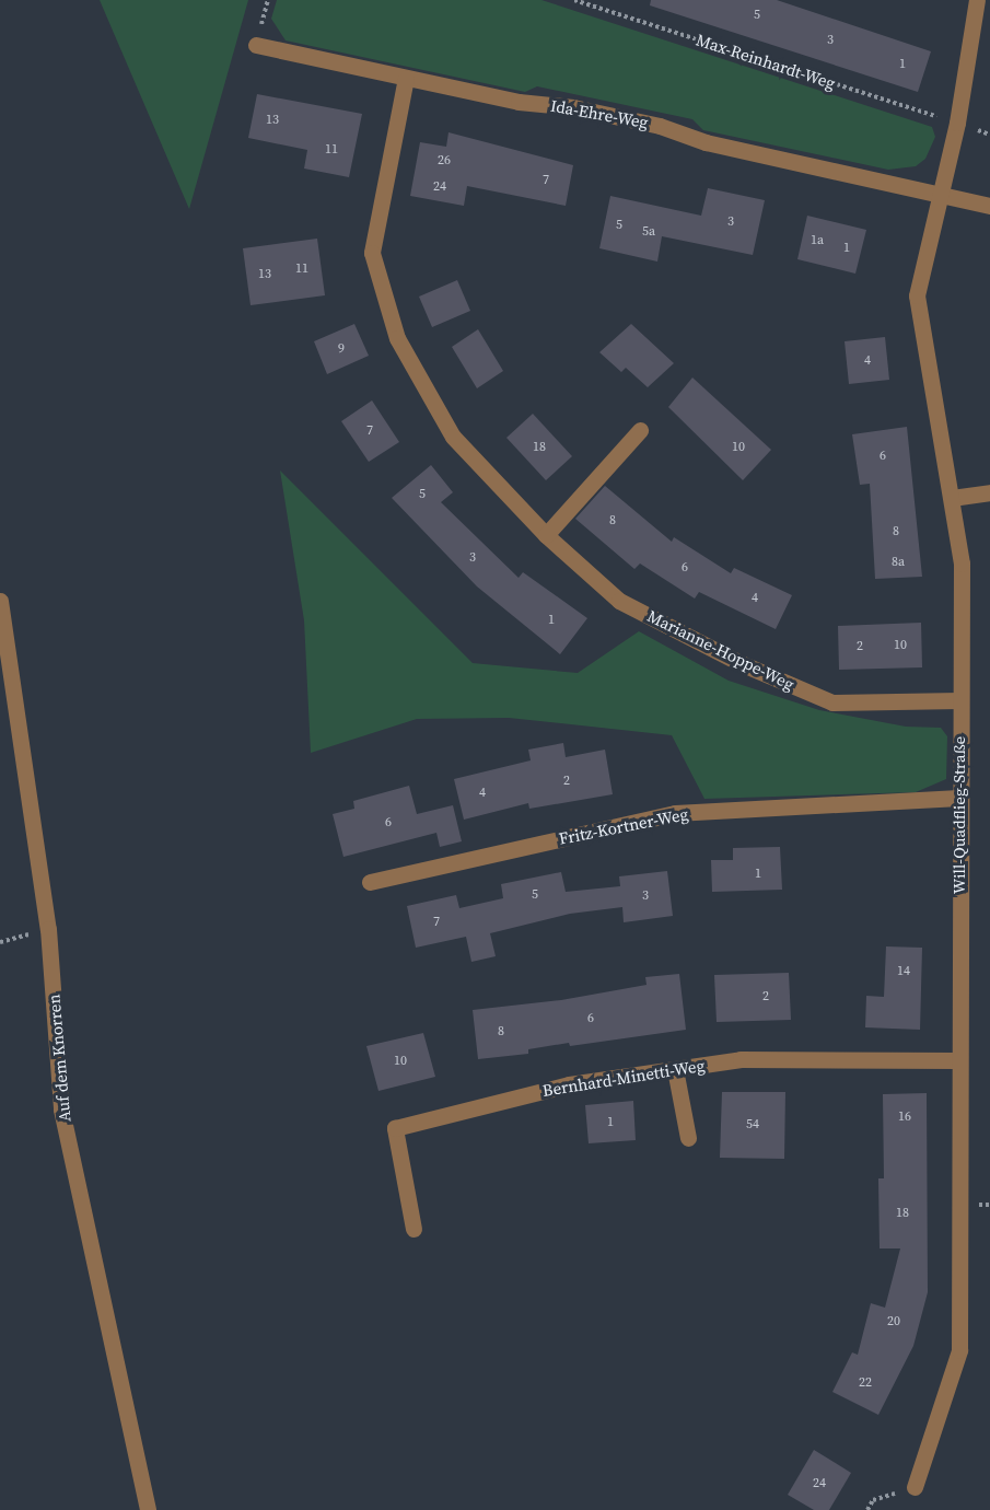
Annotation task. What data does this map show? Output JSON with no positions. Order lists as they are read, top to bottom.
{
  "streets": {
    "street": [
      "Ida-Ehre-Weg",
      "Marianne-Hoppe-Weg",
      "Will-Quadflieg-Straße",
      "Fritz-Kortner-Weg",
      "Auf dem Knorren",
      "Bernhard-Minetti-Weg"
    ],
    "path": ["Max-Reinhardt-Weg"]
  },
  "crossings": [
    ["Ida-Ehre-Weg", "Marianne-Hoppe-Weg"],
    ["Ida-Ehre-Weg", "Will-Quadflieg-Straße"],
    ["Marianne-Hoppe-Weg", "Will-Quadflieg-Straße"],
    ["Will-Quadflieg-Straße", "Fritz-Kortner-Weg"],
    ["Will-Quadflieg-Straße", "Bernhard-Minetti-Weg"]
  ],
  "house_numbers": [
    "5",
    "3",
    "1",
    "13",
    "11",
    "26",
    "7",
    "24",
    "3",
    "5",
    "5a",
    "1a",
    "1",
    "11",
    "13",
    "9",
    "4",
    "7",
    "18",
    "10",
    "6",
    "5",
    "8",
    "8",
    "3",
    "8a",
    "6",
    "4",
    "1",
    "10",
    "2",
    "2",
    "4",
    "6",
    "1",
    "5",
    "3",
    "7",
    "14",
    "2",
    "6",
    "8",
    "10",
    "16",
    "1",
    "54",
    "18",
    "20",
    "22",
    "24"
  ]
}
